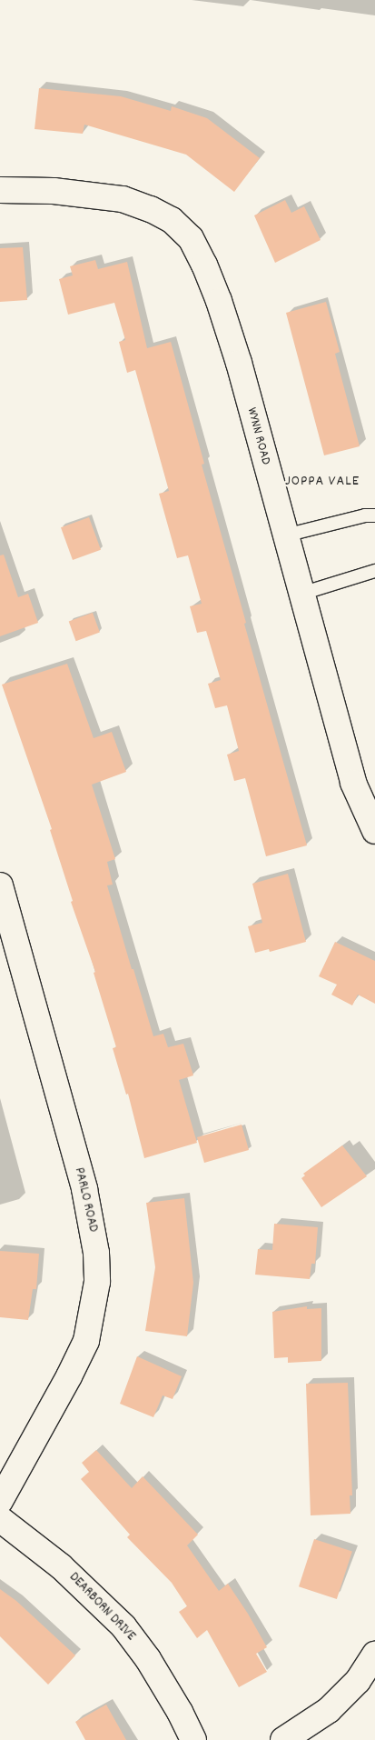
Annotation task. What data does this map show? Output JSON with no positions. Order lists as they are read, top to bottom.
{
  "streets": {
    "street": ["WYNN ROAD", "PARLO ROAD", "DEARBORN DRIVE"]
  },
  "districts": ["JOPPA VALE"]
}
